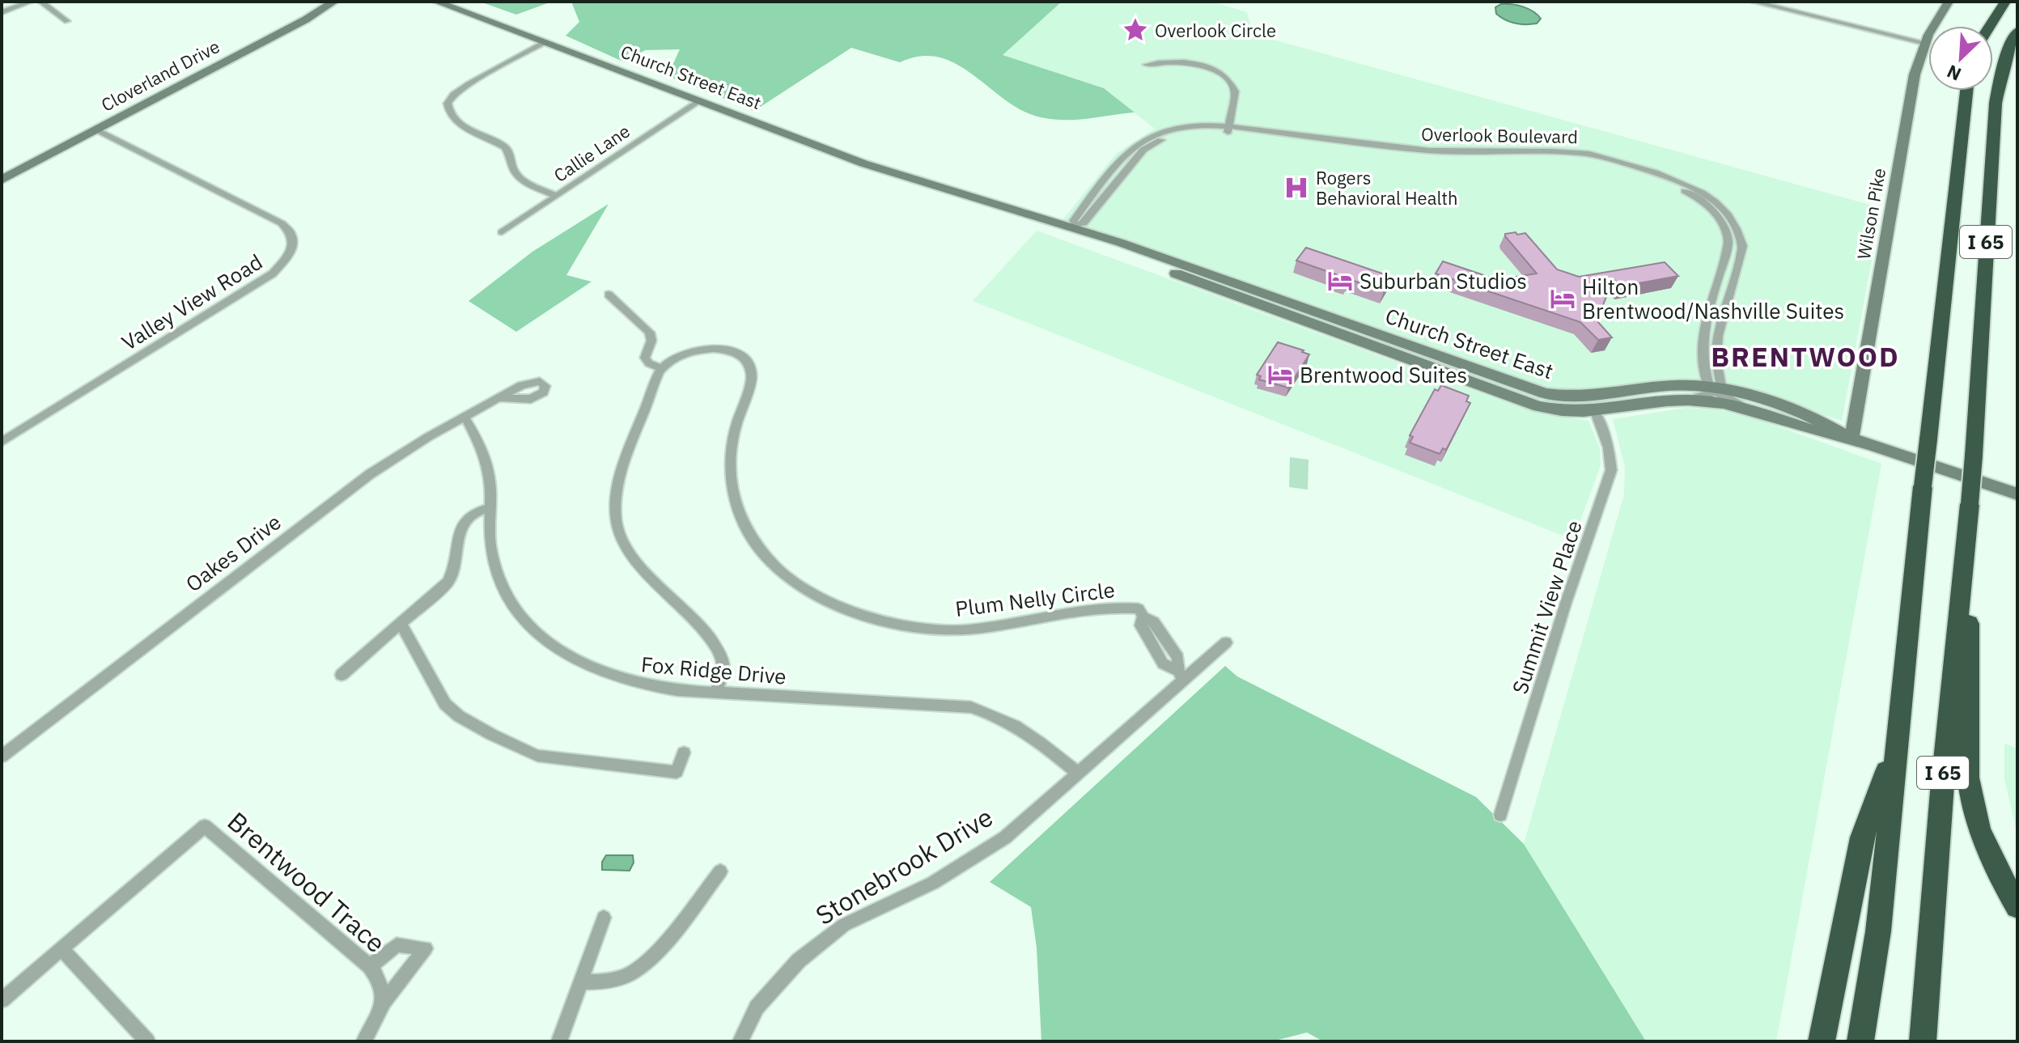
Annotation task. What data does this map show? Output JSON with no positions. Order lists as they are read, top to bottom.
{
  "streets": {
    "highway": ["I 65"],
    "main road": ["Cloverland Drive", "Church Street East", "Wilson Pike"],
    "street": [
      "Overlook Boulevard",
      "Callie Lane",
      "Valley View Road",
      "Oakes Drive",
      "Plum Nelly Circle",
      "Summit View Place",
      "Fox Ridge Drive",
      "Stonebrook Drive",
      "Brentwood Trace"
    ]
  },
  "crossings": [
    ["Cloverland Drive", "Valley View Road"],
    ["Church Street East", "Overlook Boulevard"],
    ["Church Street East", "Callie Lane"],
    ["Church Street East", "Wilson Pike"],
    ["Church Street East", "Summit View Place"],
    ["Oakes Drive", "Fox Ridge Drive"],
    ["Plum Nelly Circle", "Stonebrook Drive"],
    ["Fox Ridge Drive", "Stonebrook Drive"]
  ],
  "districts": ["BRENTWOOD"],
  "places": {
    "place": ["Overlook Circle"],
    "hospital": ["Rogers Behavioral Health"],
    "hotel": ["Suburban Studios", "Hilton Brentwood/Nashville Suites", "Brentwood Suites"]
  },
  "north": "bottom left"
}
